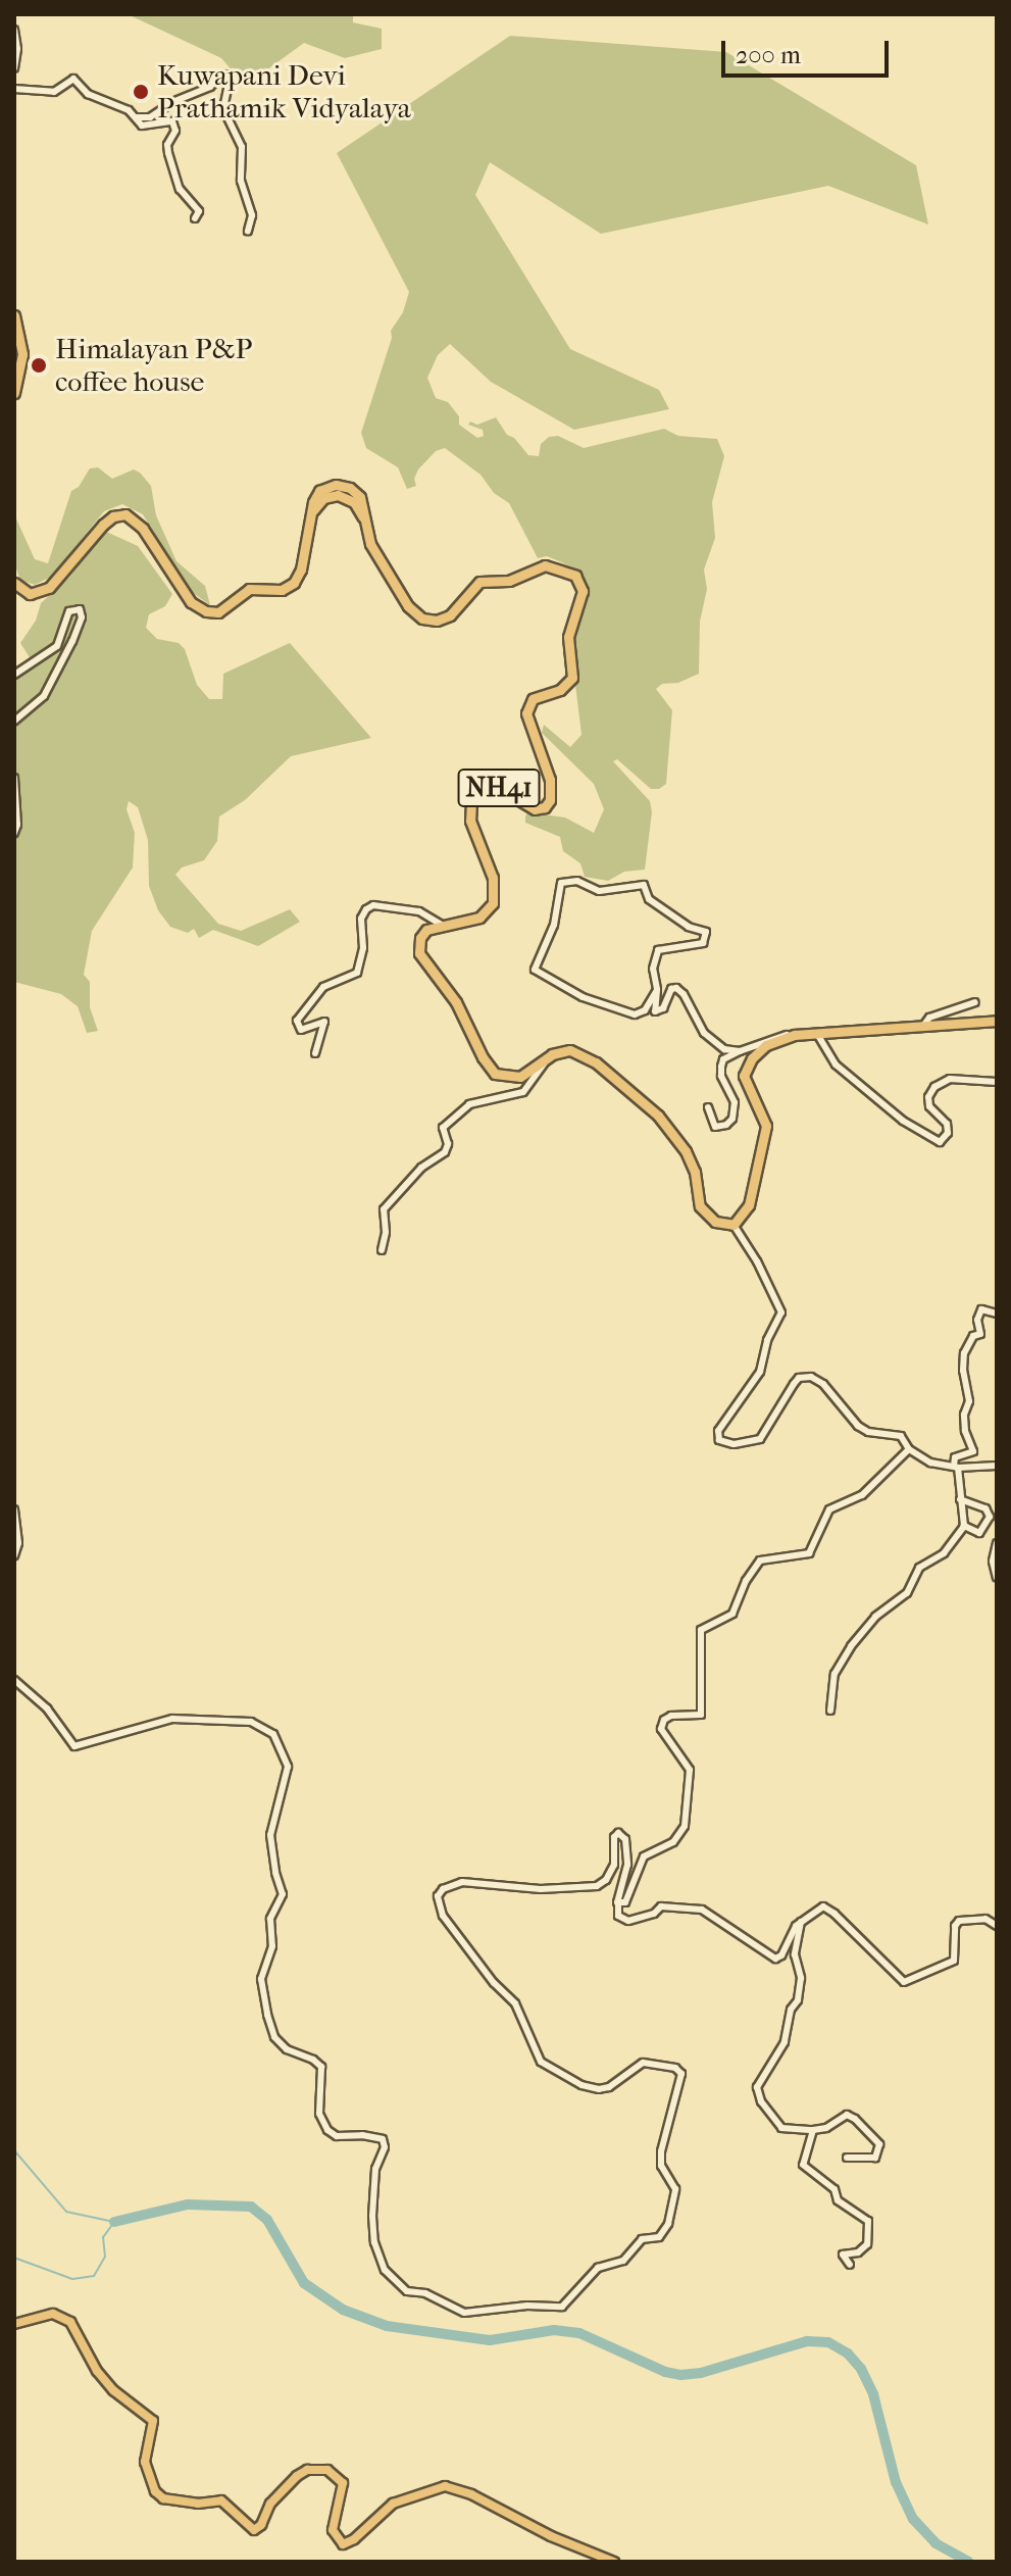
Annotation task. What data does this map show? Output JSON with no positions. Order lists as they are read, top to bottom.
{
  "streets": {
    "highway": ["NH41"]
  },
  "places": ["Kuwapani Devi Prathamik Vidyalaya", "Himalayan P&P coffee house"],
  "scale_bar": "200 m"
}
